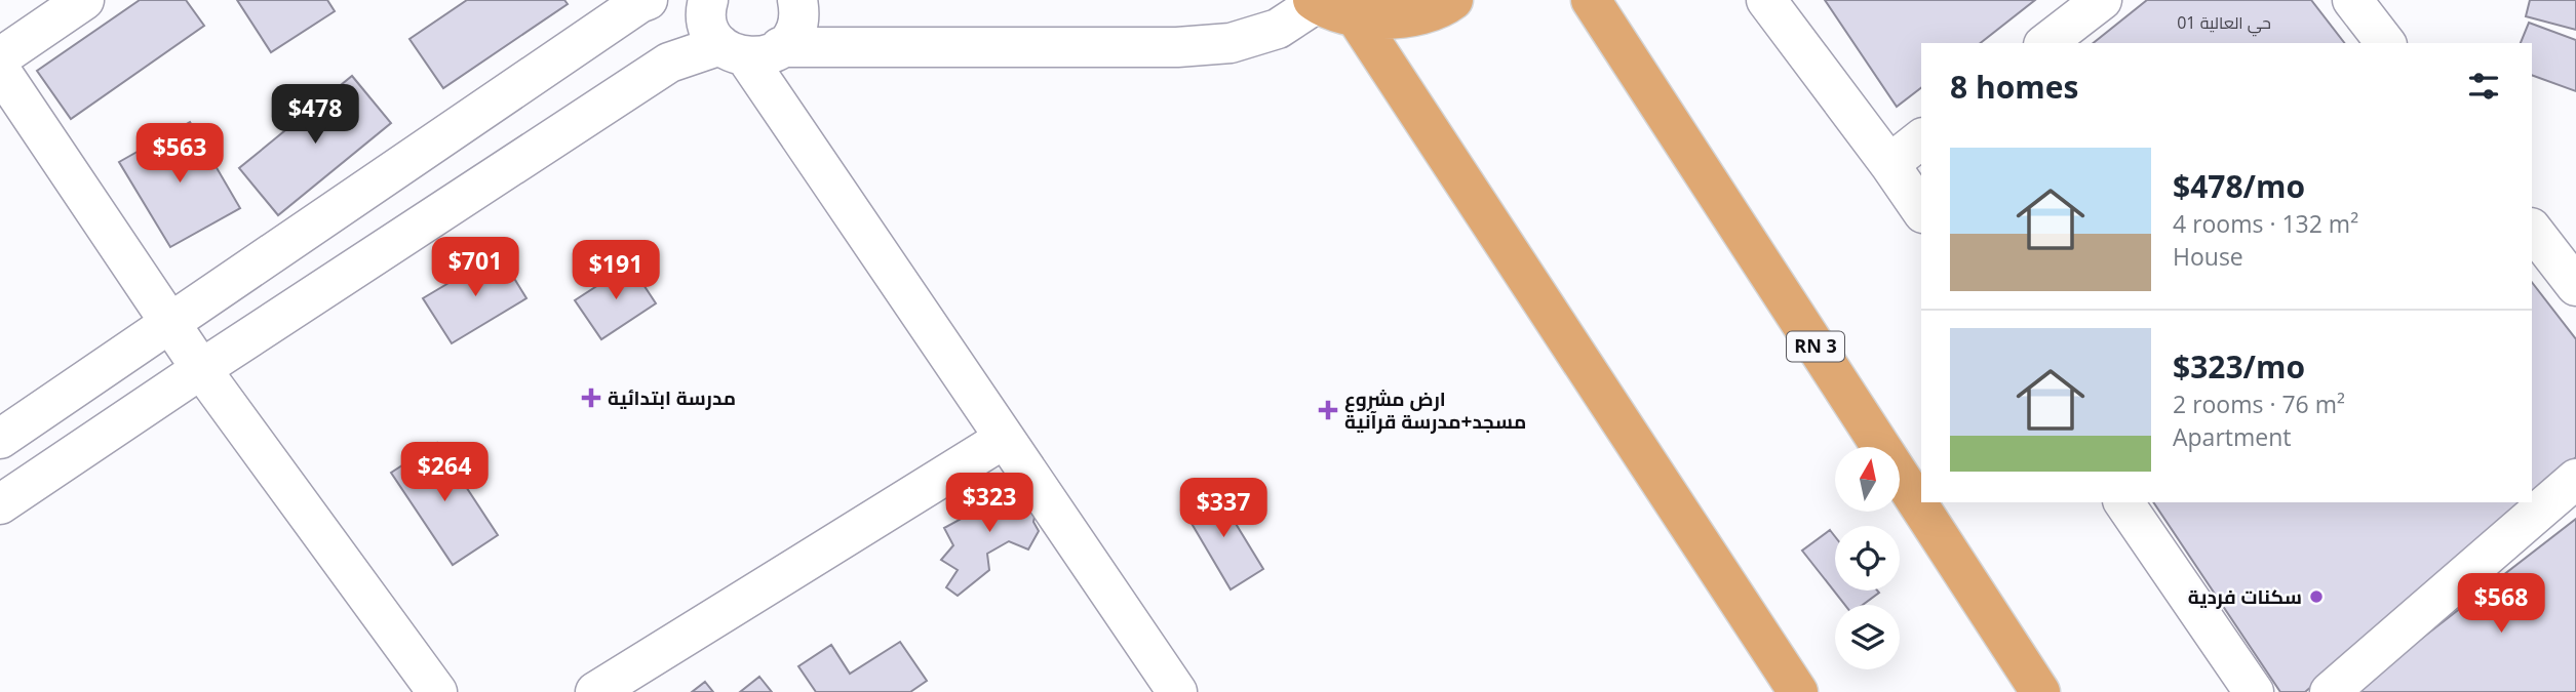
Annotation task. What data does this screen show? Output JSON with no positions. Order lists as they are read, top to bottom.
{
  "streets": {
    "main road": ["RN 3"]
  },
  "places": {
    "health": ["مدرسة ابتدائية", "ارض مشروع مسجد+مدرسة قرآنية"],
    "other": ["سكنات فردية"]
  },
  "house_numbers": ["حي العالية 01"],
  "north": "top",
  "page": {
    "heading": "8 homes",
    "price": [
      "$478",
      "$563",
      "$701",
      "$191",
      "$264",
      "$323",
      "$337",
      "$568"
    ],
    "list": [
      {
        "name": "$478/mo",
        "note": "4 rooms · 132 m² · House"
      },
      {
        "name": "$323/mo",
        "note": "2 rooms · 76 m² · Apartment"
      }
    ]
  }
}
